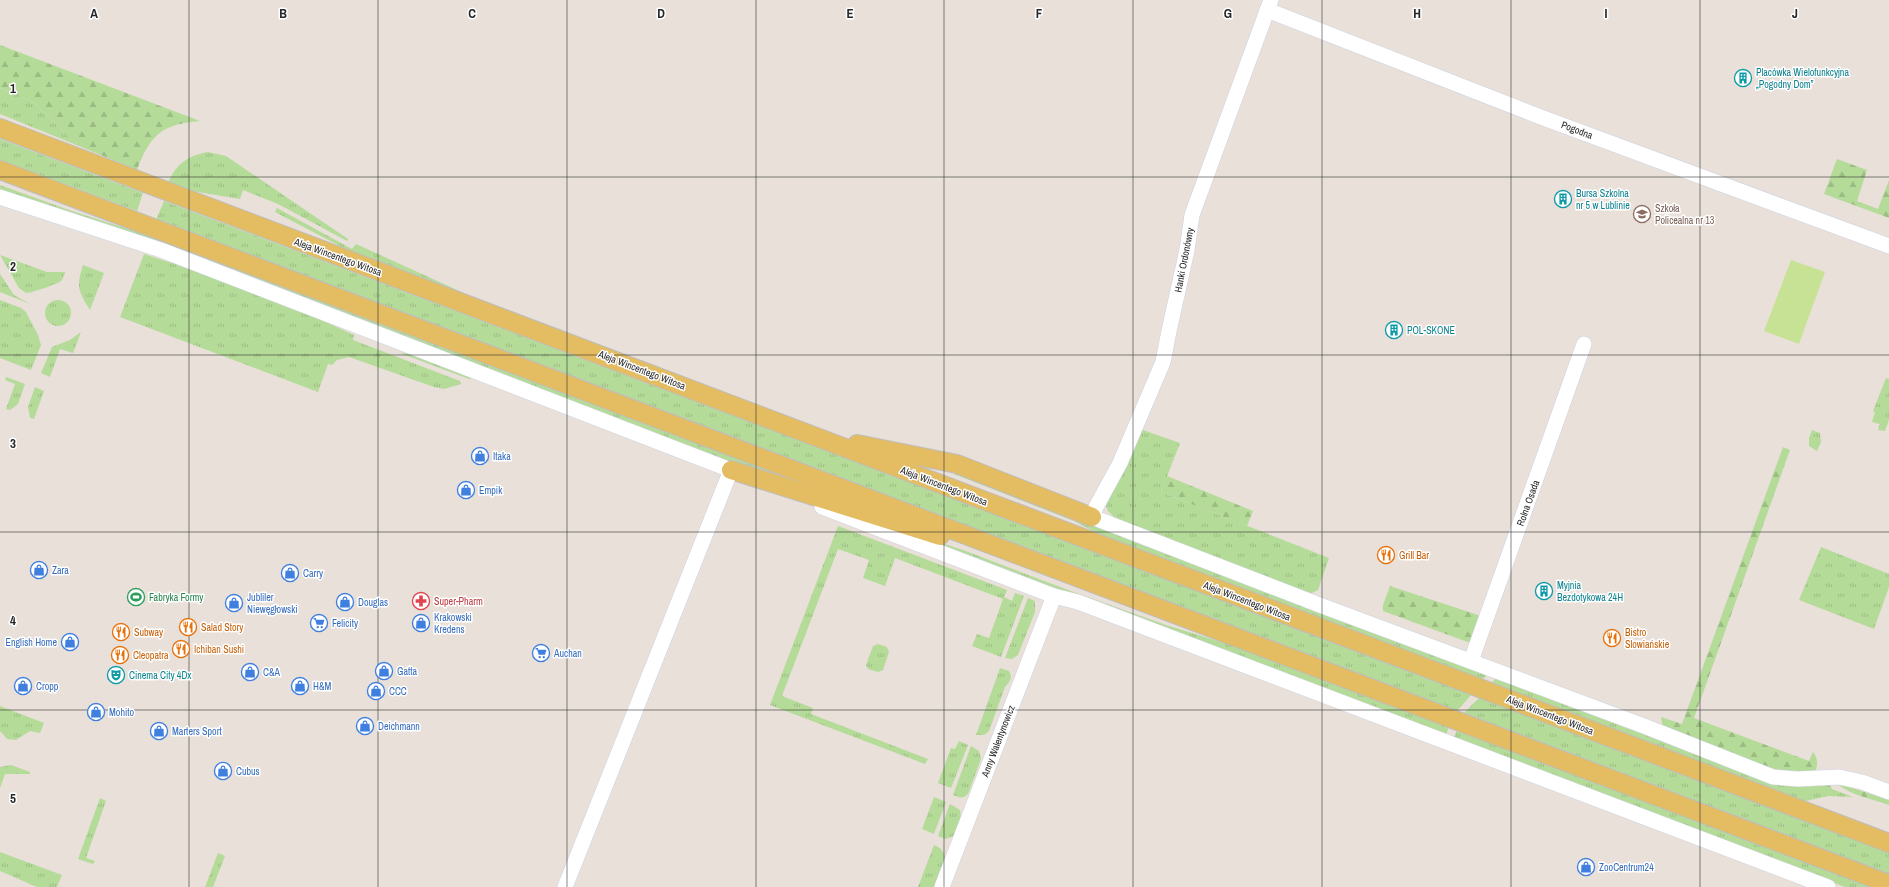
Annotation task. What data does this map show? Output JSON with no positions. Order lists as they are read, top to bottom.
{
  "streets": {
    "main road": ["Aleja Wincentego Witosa"],
    "street": [
      "Pogodna",
      "Hanki Ordonówny",
      "Rolna Osada",
      "Anny Walentynowicz"
    ]
  },
  "crossings": [
    ["Pogodna", "Hanki Ordonówny"]
  ],
  "places": {
    "building": [
      "Placówka Wielofunkcyjna „Pogodny Dom”",
      "Bursa Szkolna nr 5 w Lublinie",
      "POL-SKONE",
      "Myjnia Bezdotykowa 24H"
    ],
    "school or university": ["Szkoła Policealna nr 13"],
    "shop": [
      "Itaka",
      "Empik",
      "Zara",
      "Carry",
      "Douglas",
      "Jubliler Niewęgłowski",
      "Krakowski Kredens",
      "English Home",
      "Gatta",
      "C&A",
      "Cropp",
      "H&M",
      "CCC",
      "Mohito",
      "Deichmann",
      "Marters Sport",
      "Cubus",
      "ZooCentrum24"
    ],
    "restaurant": [
      "Grill Bar",
      "Salad Story",
      "Subway",
      "Bistro Slowiańskie",
      "Ichiban Sushi",
      "Cleopatra"
    ],
    "sports": ["Fabryka Formy"],
    "pharmacy": ["Super-Pharm"],
    "supermarket": ["Felicity", "Auchan"],
    "theatre": ["Cinema City 4Dx"]
  },
  "grid": {
    "columns": [
      "A",
      "B",
      "C",
      "D",
      "E",
      "F",
      "G",
      "H",
      "I",
      "J"
    ],
    "rows": [
      "1",
      "2",
      "3",
      "4",
      "5"
    ]
  }
}
